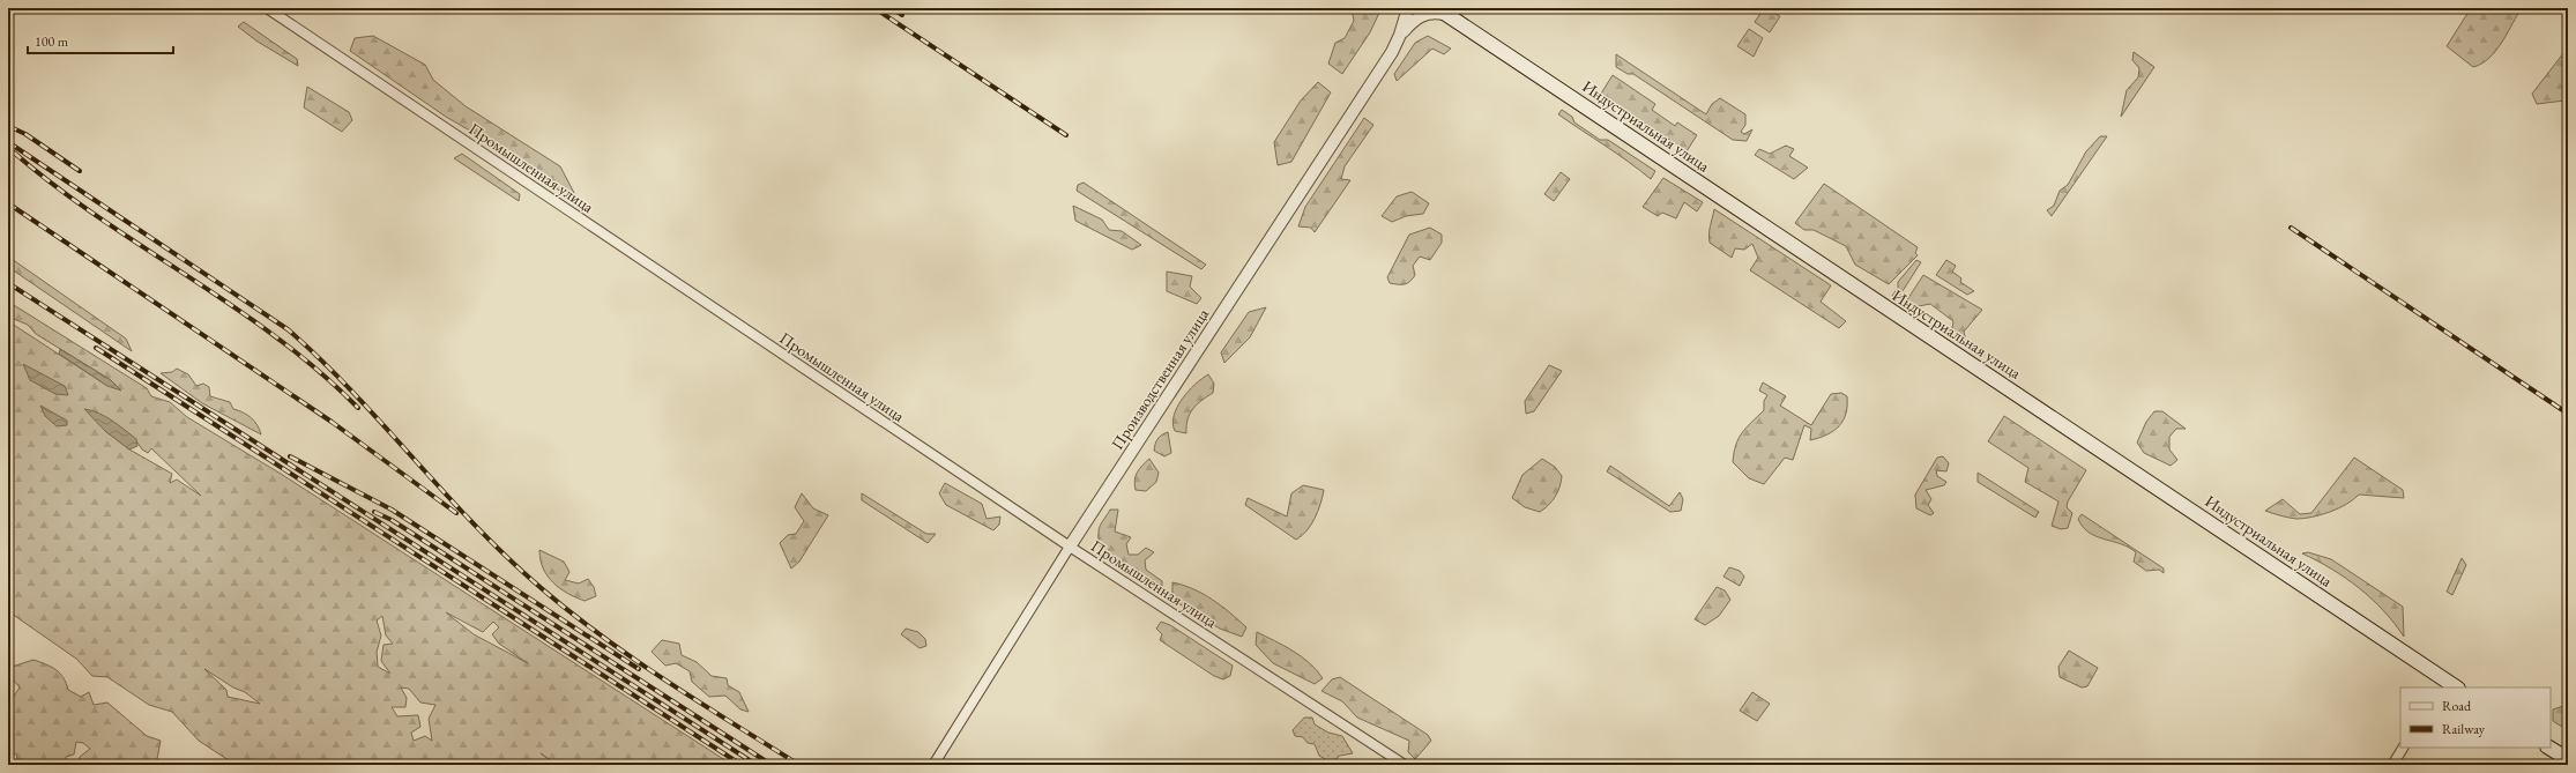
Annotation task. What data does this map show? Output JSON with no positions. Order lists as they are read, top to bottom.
{
  "streets": {
    "main road": ["Индустриальная улица"],
    "street": ["Промышленная улица", "Производственная улица"]
  },
  "crossings": [
    ["Промышленная улица", "Производственная улица"]
  ],
  "legend": ["Road", "Railway"],
  "scale_bar": "100 m"
}
